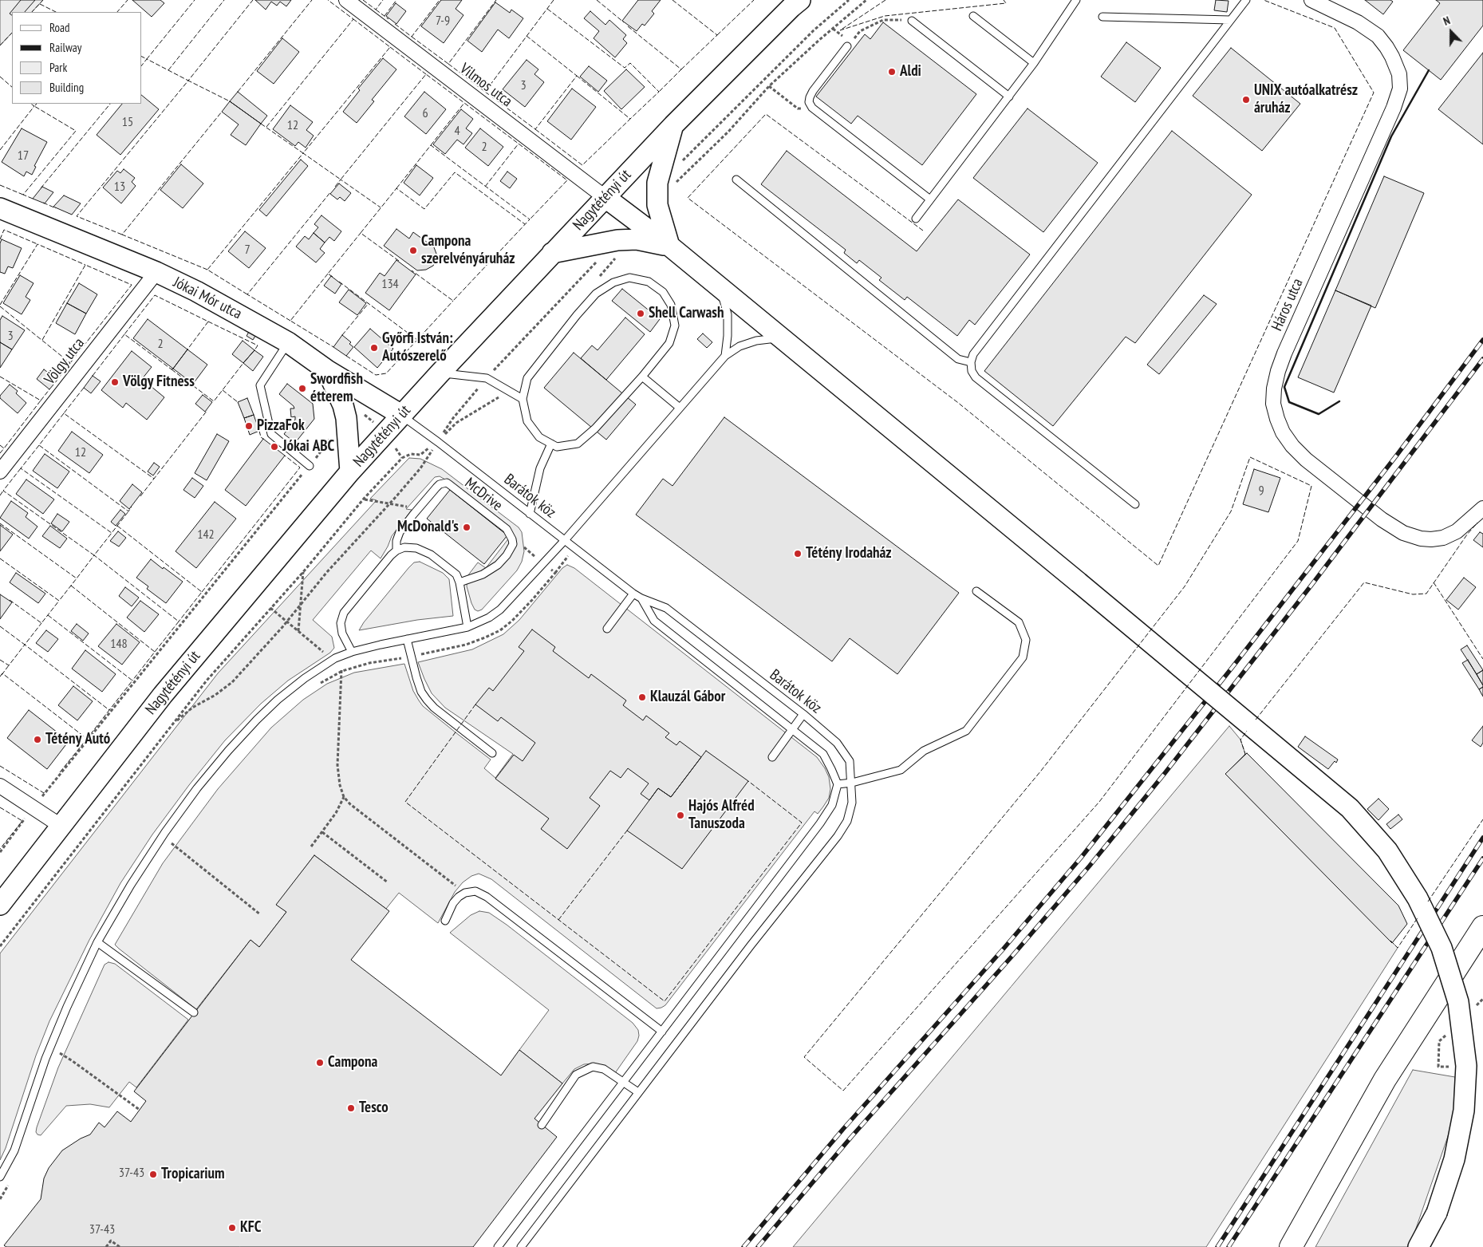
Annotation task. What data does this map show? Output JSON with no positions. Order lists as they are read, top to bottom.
{
  "streets": {
    "street": [
      "Vilmos utca",
      "Nagytétényi út",
      "Jókai Mór utca",
      "Háros utca",
      "Völgy utca"
    ],
    "lane": ["McDrive", "Barátok köz"]
  },
  "crossings": [
    ["Vilmos utca", "Nagytétényi út"],
    ["Nagytétényi út", "Jókai Mór utca"],
    ["Nagytétényi út", "Barátok köz"],
    ["Jókai Mór utca", "Völgy utca"],
    ["Jókai Mór utca", "Barátok köz"]
  ],
  "places": [
    "Aldi",
    "UNIX autóalkatrész áruház",
    "Campona szerelvényáruház",
    "Shell Carwash",
    "Győrfi István: Autószerelő",
    "Völgy Fitness",
    "Swordfish étterem",
    "PizzaFok",
    "Jókai ABC",
    "McDonald's",
    "Tétény Irodaház",
    "Klauzál Gábor",
    "Tétény Autó",
    "Hajós Alfréd Tanuszoda",
    "Campona",
    "Tesco",
    "Tropicarium",
    "KFC"
  ],
  "house_numbers": [
    "7-9",
    "3",
    "6",
    "15",
    "12",
    "4",
    "2",
    "17",
    "13",
    "7",
    "134",
    "3",
    "2",
    "12",
    "9",
    "142",
    "148",
    "37-43",
    "37-43"
  ],
  "legend": [
    "Road",
    "Railway",
    "Park",
    "Building"
  ],
  "north": "top"
}
